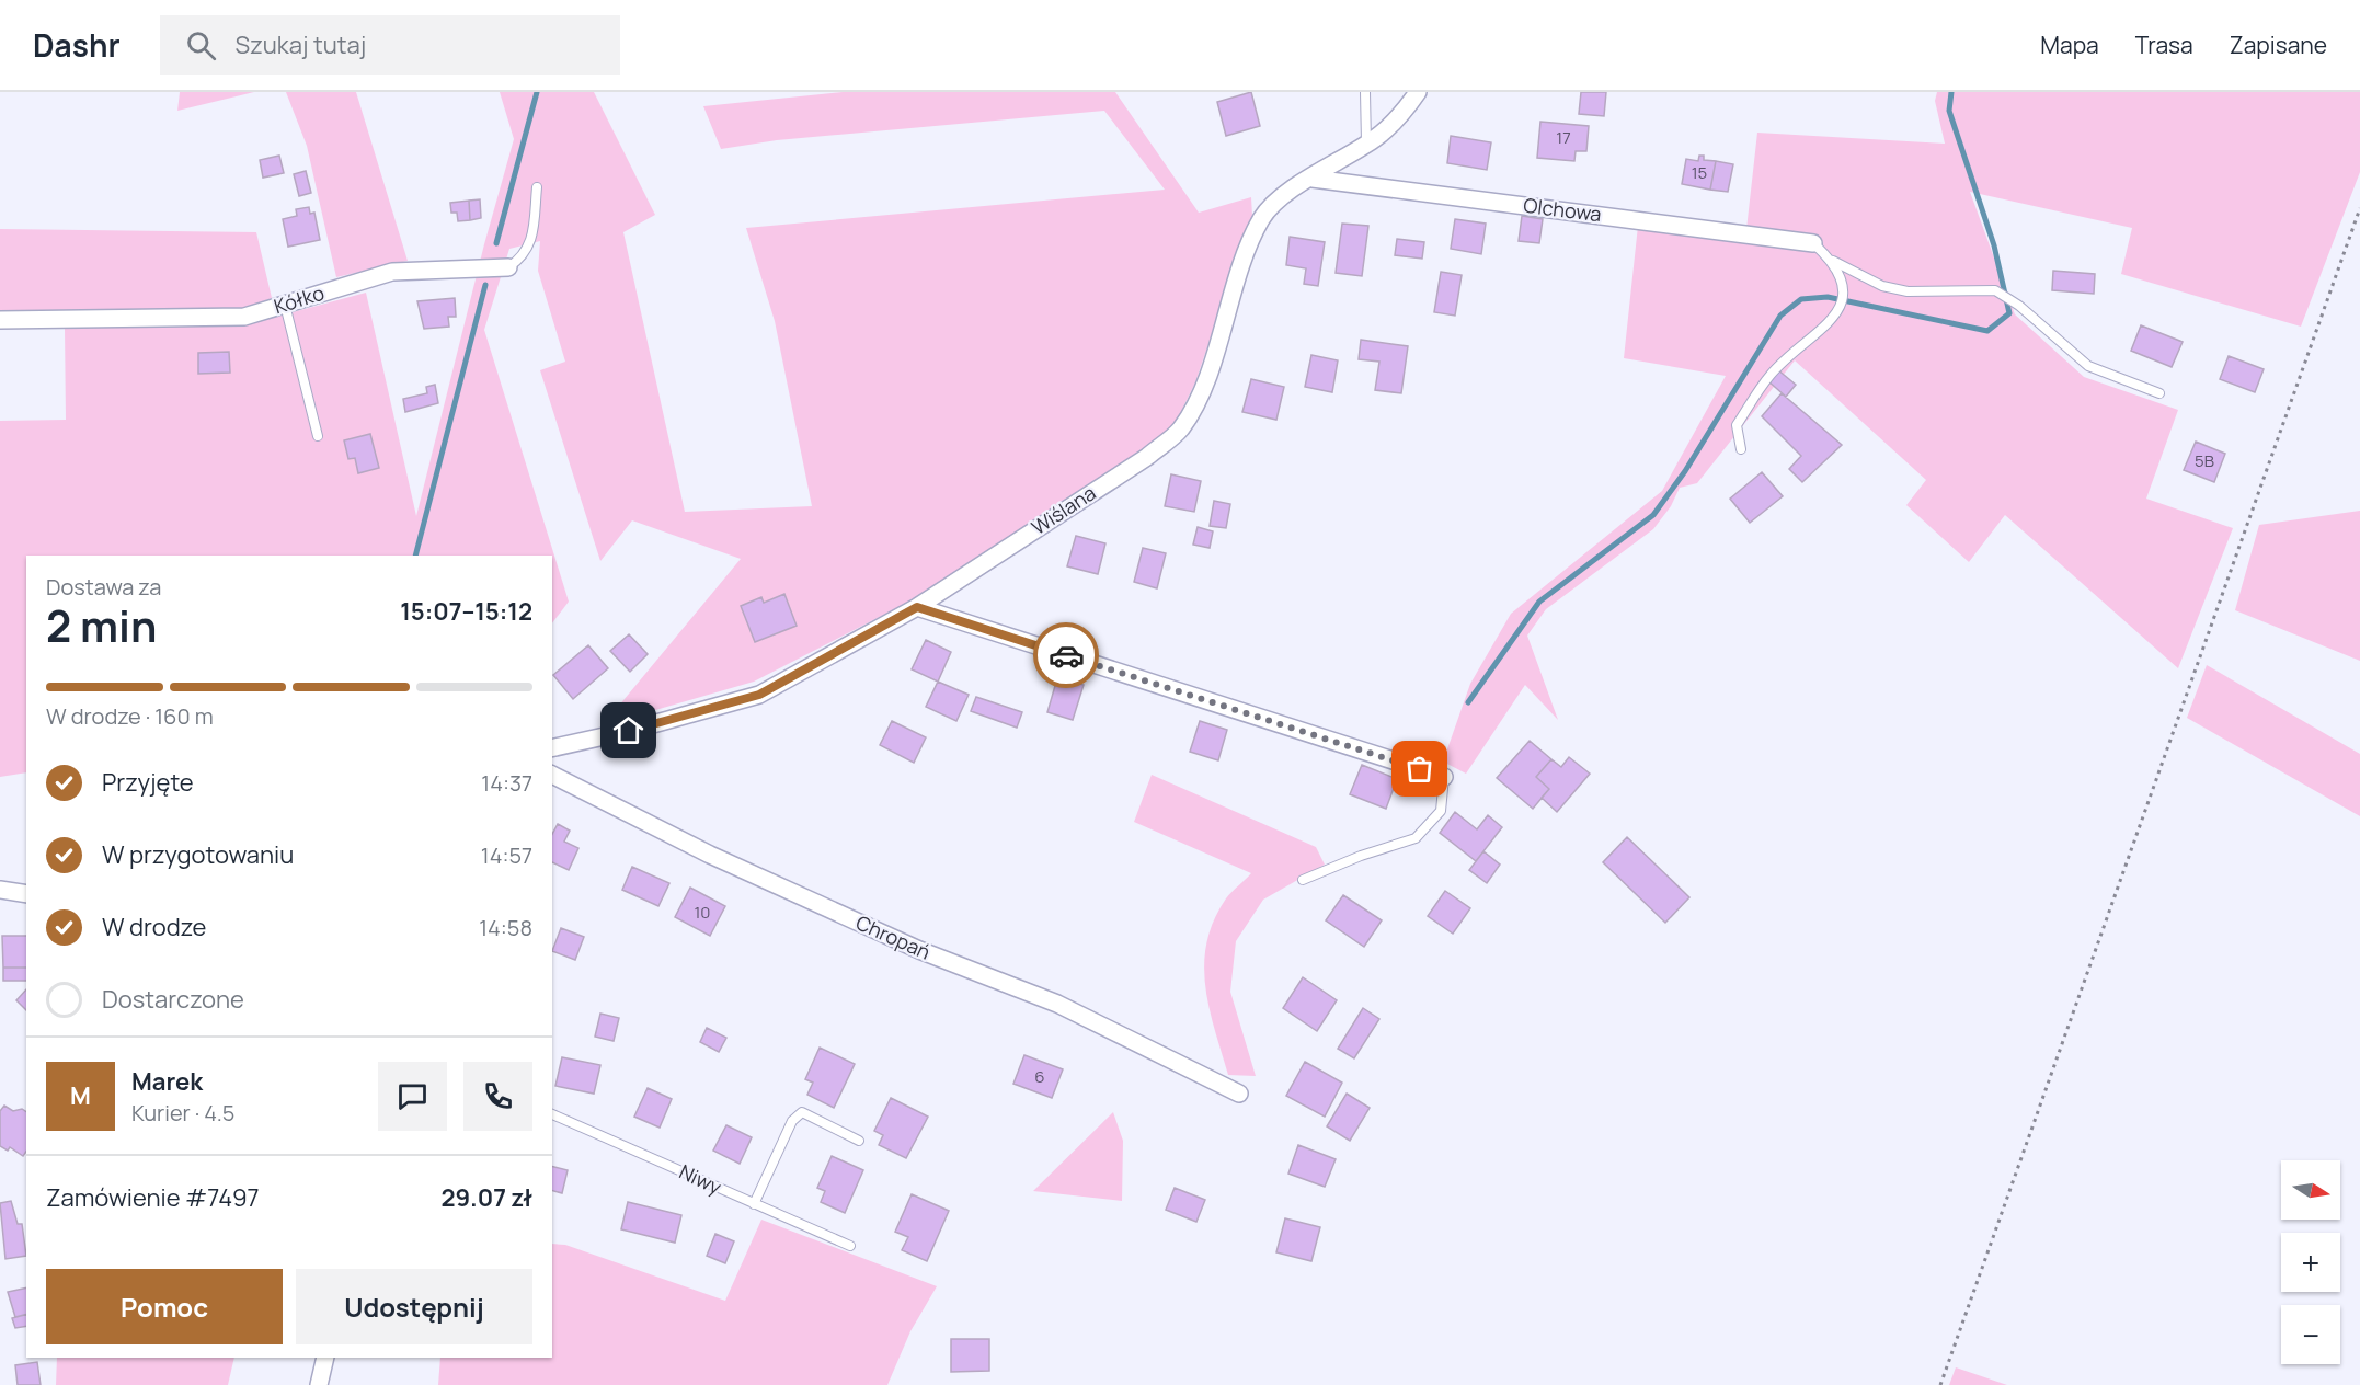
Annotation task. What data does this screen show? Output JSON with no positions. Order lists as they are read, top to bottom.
{
  "streets": {
    "street": [
      "Olchowa",
      "Kółko",
      "Wiślana",
      "Chropań"
    ],
    "lane": ["Niwy"]
  },
  "crossings": [
    ["Olchowa", "Wiślana"]
  ],
  "house_numbers": [
    "17",
    "15",
    "5B",
    "10",
    "6"
  ],
  "north": "right",
  "page": {
    "header": "Dashr",
    "search": "Szukaj tutaj",
    "nav": ["Mapa", "Trasa", "Zapisane"],
    "heading": ["2 min", "Dostawa za", "15:07–15:12"],
    "panel": [
      "Marek",
      "Kurier · 4.5",
      "Zamówienie #7497",
      "29.07 zł"
    ],
    "bar": "W drodze · 160 m",
    "list": [
      ["Przyjęte", "14:37"],
      ["W przygotowaniu", "14:57"],
      ["W drodze", "14:58"],
      "Dostarczone"
    ],
    "round": "M",
    "map_buttons": ["+", "−"],
    "buttons": ["Pomoc", "Udostępnij"]
  }
}
